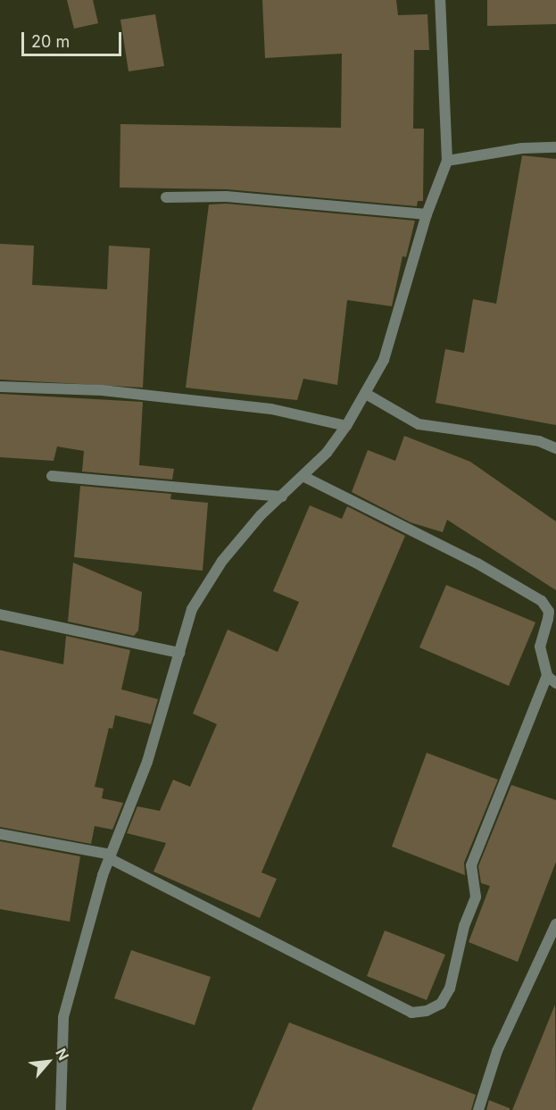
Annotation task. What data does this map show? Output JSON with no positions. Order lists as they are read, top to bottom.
{
  "scale_bar": "20 m",
  "north": "top right"
}
